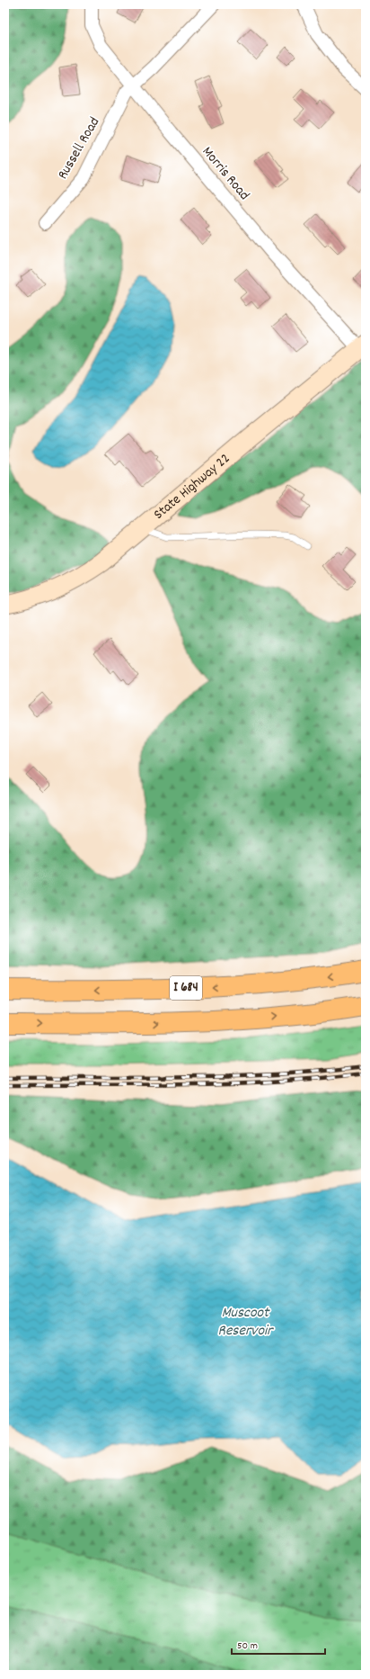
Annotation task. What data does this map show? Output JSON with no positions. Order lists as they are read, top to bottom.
{
  "streets": {
    "highway": ["I 684"],
    "main road": ["State Highway 22"],
    "street": ["Russell Road", "Morris Road"]
  },
  "crossings": [
    ["Russell Road", "Morris Road"],
    ["Morris Road", "State Highway 22"]
  ],
  "water": ["Muscoot Reservoir"],
  "scale_bar": "50 m"
}
